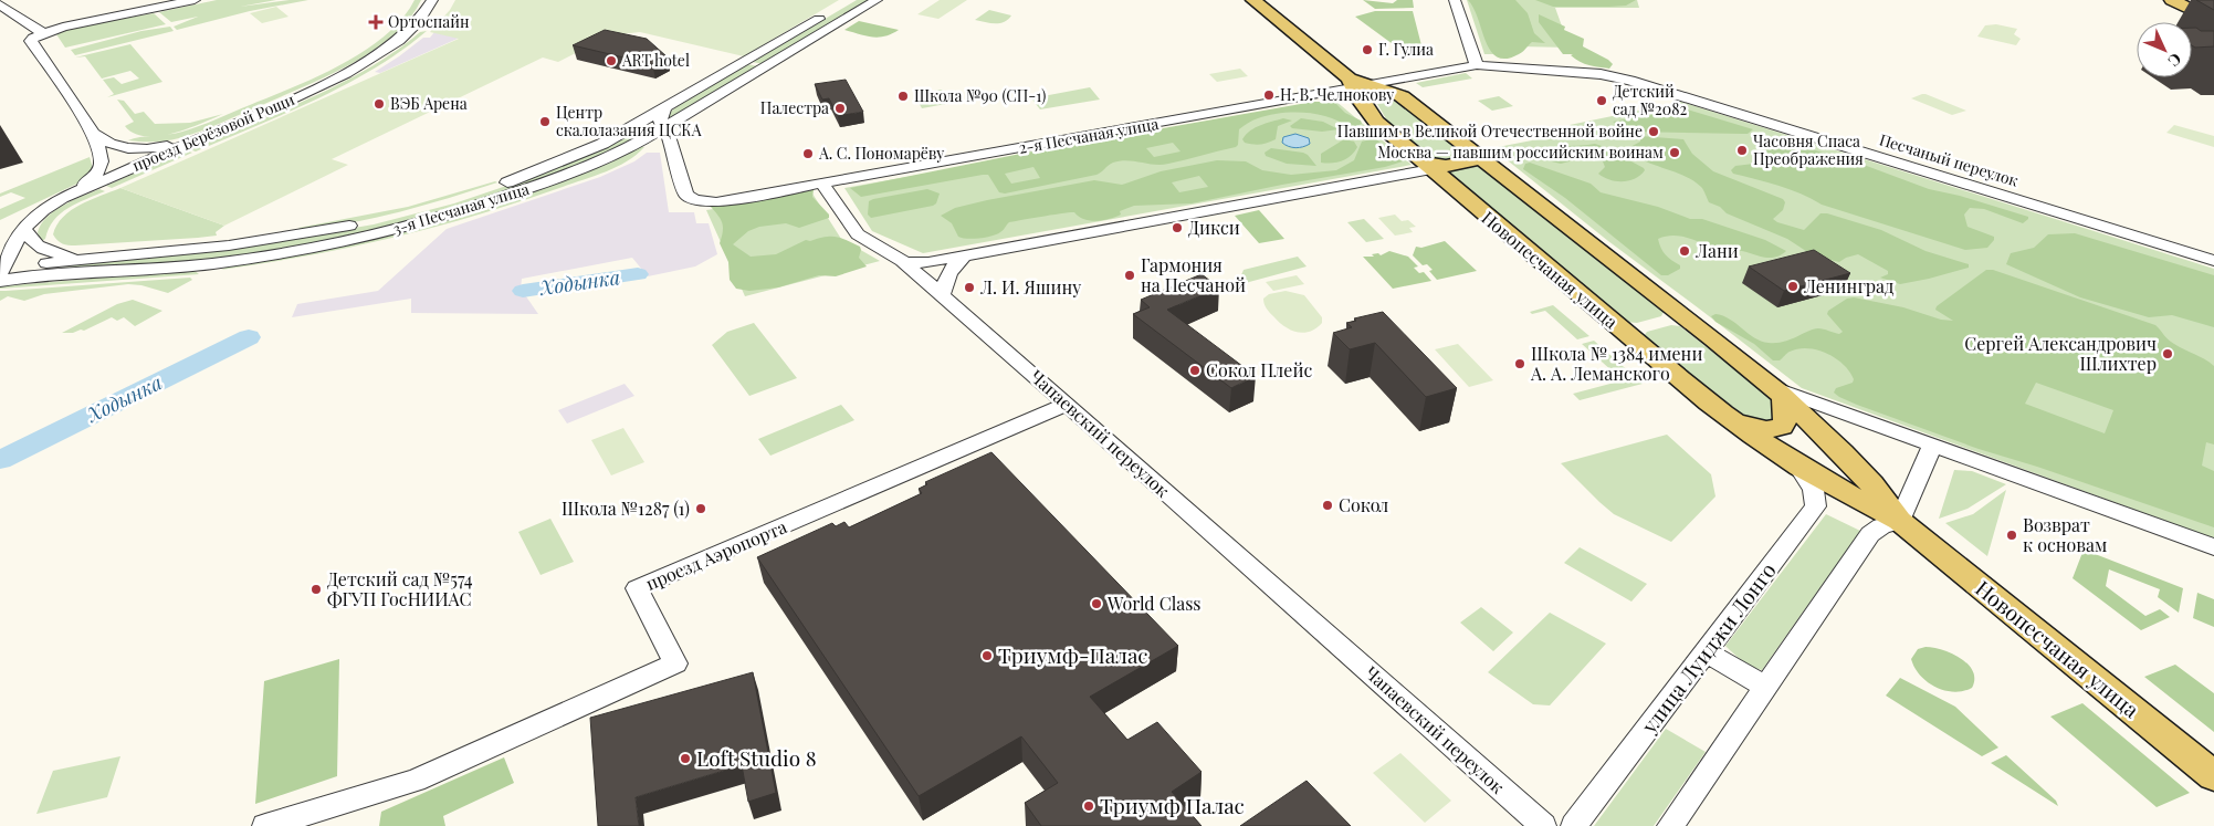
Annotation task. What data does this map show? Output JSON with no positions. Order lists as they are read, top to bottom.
{
  "streets": {
    "main road": ["Новопесчаная улица"],
    "street": [
      "проезд Берёзовой Рощи",
      "2-я Песчаная улица",
      "Песчаный переулок",
      "3-я Песчаная улица",
      "Чапаевский переулок",
      "проезд Аэропорта",
      "улица Луиджи Лонго"
    ]
  },
  "crossings": [
    ["проезд Берёзовой Рощи", "3-я Песчаная улица"],
    ["2-я Песчаная улица", "Песчаный переулок"],
    ["2-я Песчаная улица", "Новопесчаная улица"],
    ["2-я Песчаная улица", "Чапаевский переулок"],
    ["Новопесчаная улица", "улица Луиджи Лонго"],
    ["Чапаевский переулок", "проезд Аэропорта"]
  ],
  "water": ["Ходынка"],
  "places": {
    "health": ["Ортоспайн"],
    "other": [
      "Г. Гулиа",
      "ART hotel",
      "Н. В. Челнокову",
      "Школа №90 (СП-1)",
      "Детский сад №2082",
      "ВЭБ Арена",
      "Палестра",
      "Центр скалолазания ЦСКА",
      "Павшим в Великой Отечественной войне",
      "Часовня Спаса Преображения",
      "Москва — павшим российским воинам",
      "А. С. Пономарёву",
      "Дикси",
      "Лани",
      "Гармония на Песчаной",
      "Ленинград",
      "Л. И. Яшину",
      "Сергей Александрович Шлихтер",
      "Школа № 1384 имени А. А. Леманского",
      "Сокол Плейс",
      "Сокол",
      "Школа №1287 (1)",
      "Возврат к основам",
      "Детский сад №574 ФГУП ГосНИИАС",
      "World Class",
      "Триумф-Палас",
      "Loft Studio 8",
      "Триумф Палас"
    ]
  },
  "north": "bottom right"
}
